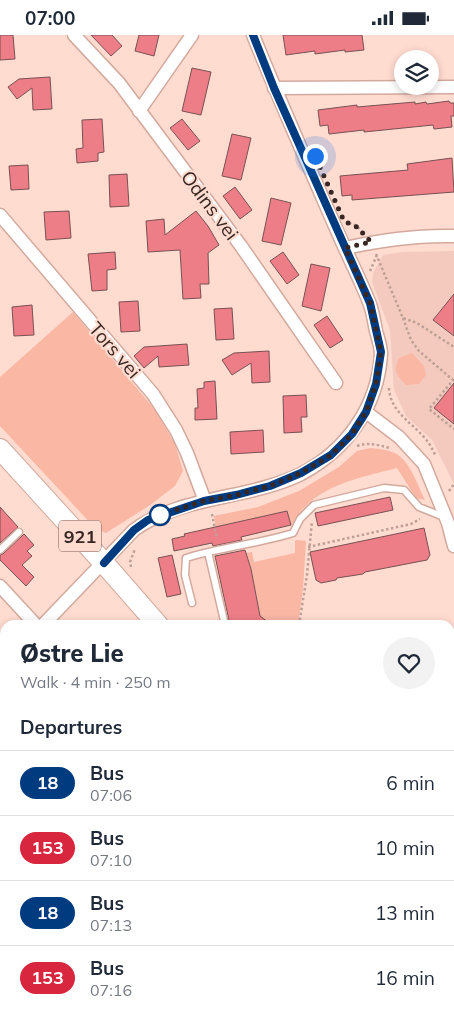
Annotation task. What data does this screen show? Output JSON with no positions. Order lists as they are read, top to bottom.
{
  "streets": {
    "main road": ["921"],
    "street": ["Odins vei", "Tors vei"]
  },
  "lines": ["bus line 18"],
  "page": {
    "status": "07:00",
    "heading": [
      ["Østre Lie", "Walk · 4 min · 250 m"],
      "Departures"
    ],
    "list": [
      {
        "mark": "18",
        "name": "Bus",
        "note": "07:06",
        "value": "6 min"
      },
      {
        "mark": "153",
        "name": "Bus",
        "note": "07:10",
        "value": "10 min"
      },
      {
        "mark": "18",
        "name": "Bus",
        "note": "07:13",
        "value": "13 min"
      },
      {
        "mark": "153",
        "name": "Bus",
        "note": "07:16",
        "value": "16 min"
      }
    ]
  }
}
